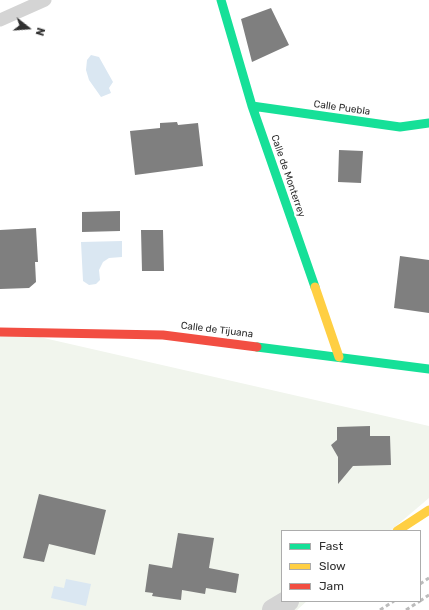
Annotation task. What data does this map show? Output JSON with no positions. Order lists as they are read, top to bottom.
{
  "streets": {
    "street": ["Calle Puebla", "Calle de Monterrey", "Calle de Tijuana"]
  },
  "crossings": [
    ["Calle Puebla", "Calle de Monterrey"],
    ["Calle de Monterrey", "Calle de Tijuana"]
  ],
  "legend": ["Fast", "Slow", "Jam"],
  "north": "right"
}
